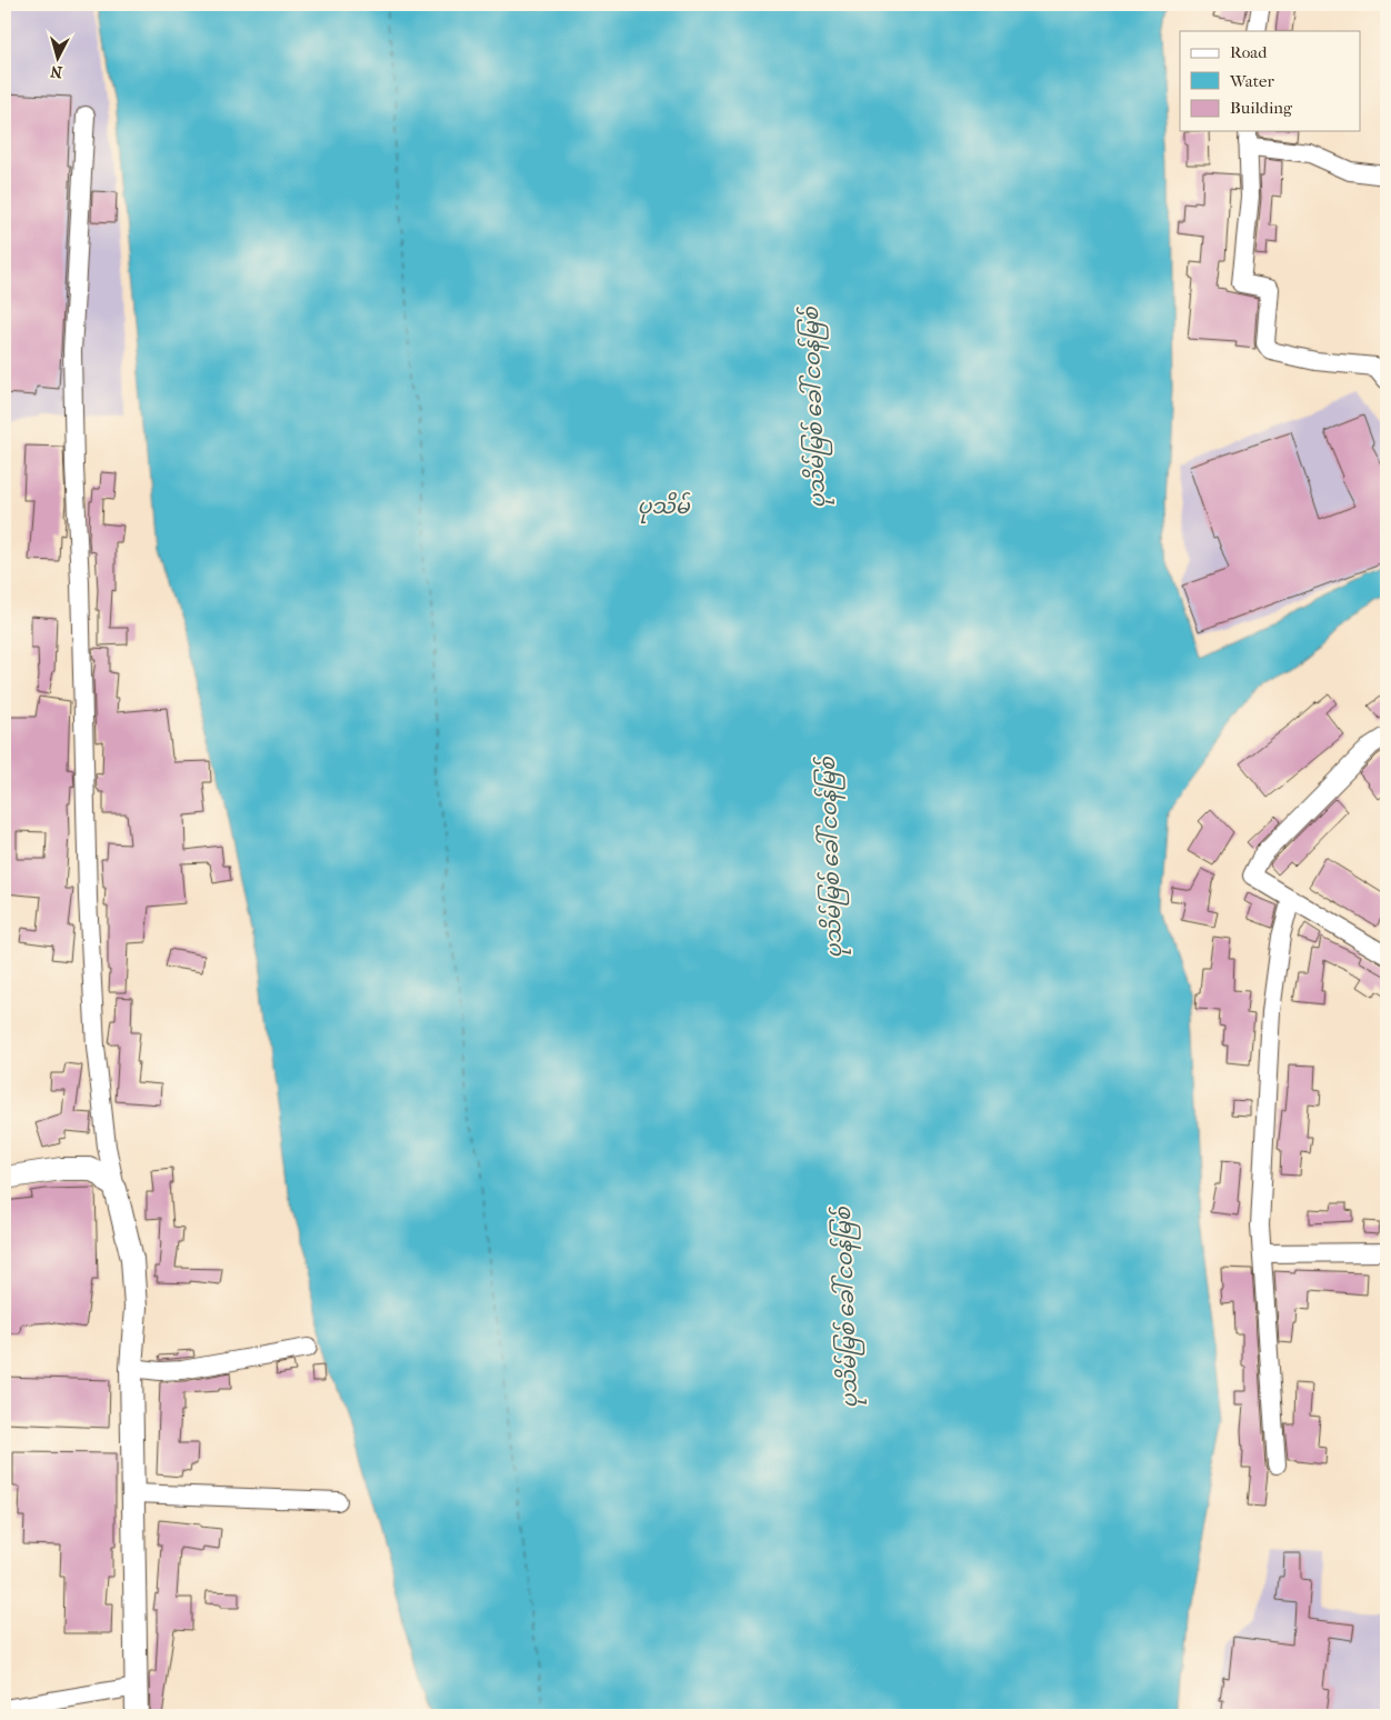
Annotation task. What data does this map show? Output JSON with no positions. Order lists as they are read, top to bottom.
{
  "water": ["ပုသိမ်မြစ် ခေါ် ငဝန်မြစ်", "ပုသိမ်"],
  "legend": ["Road", "Water", "Building"],
  "north": "bottom"
}
